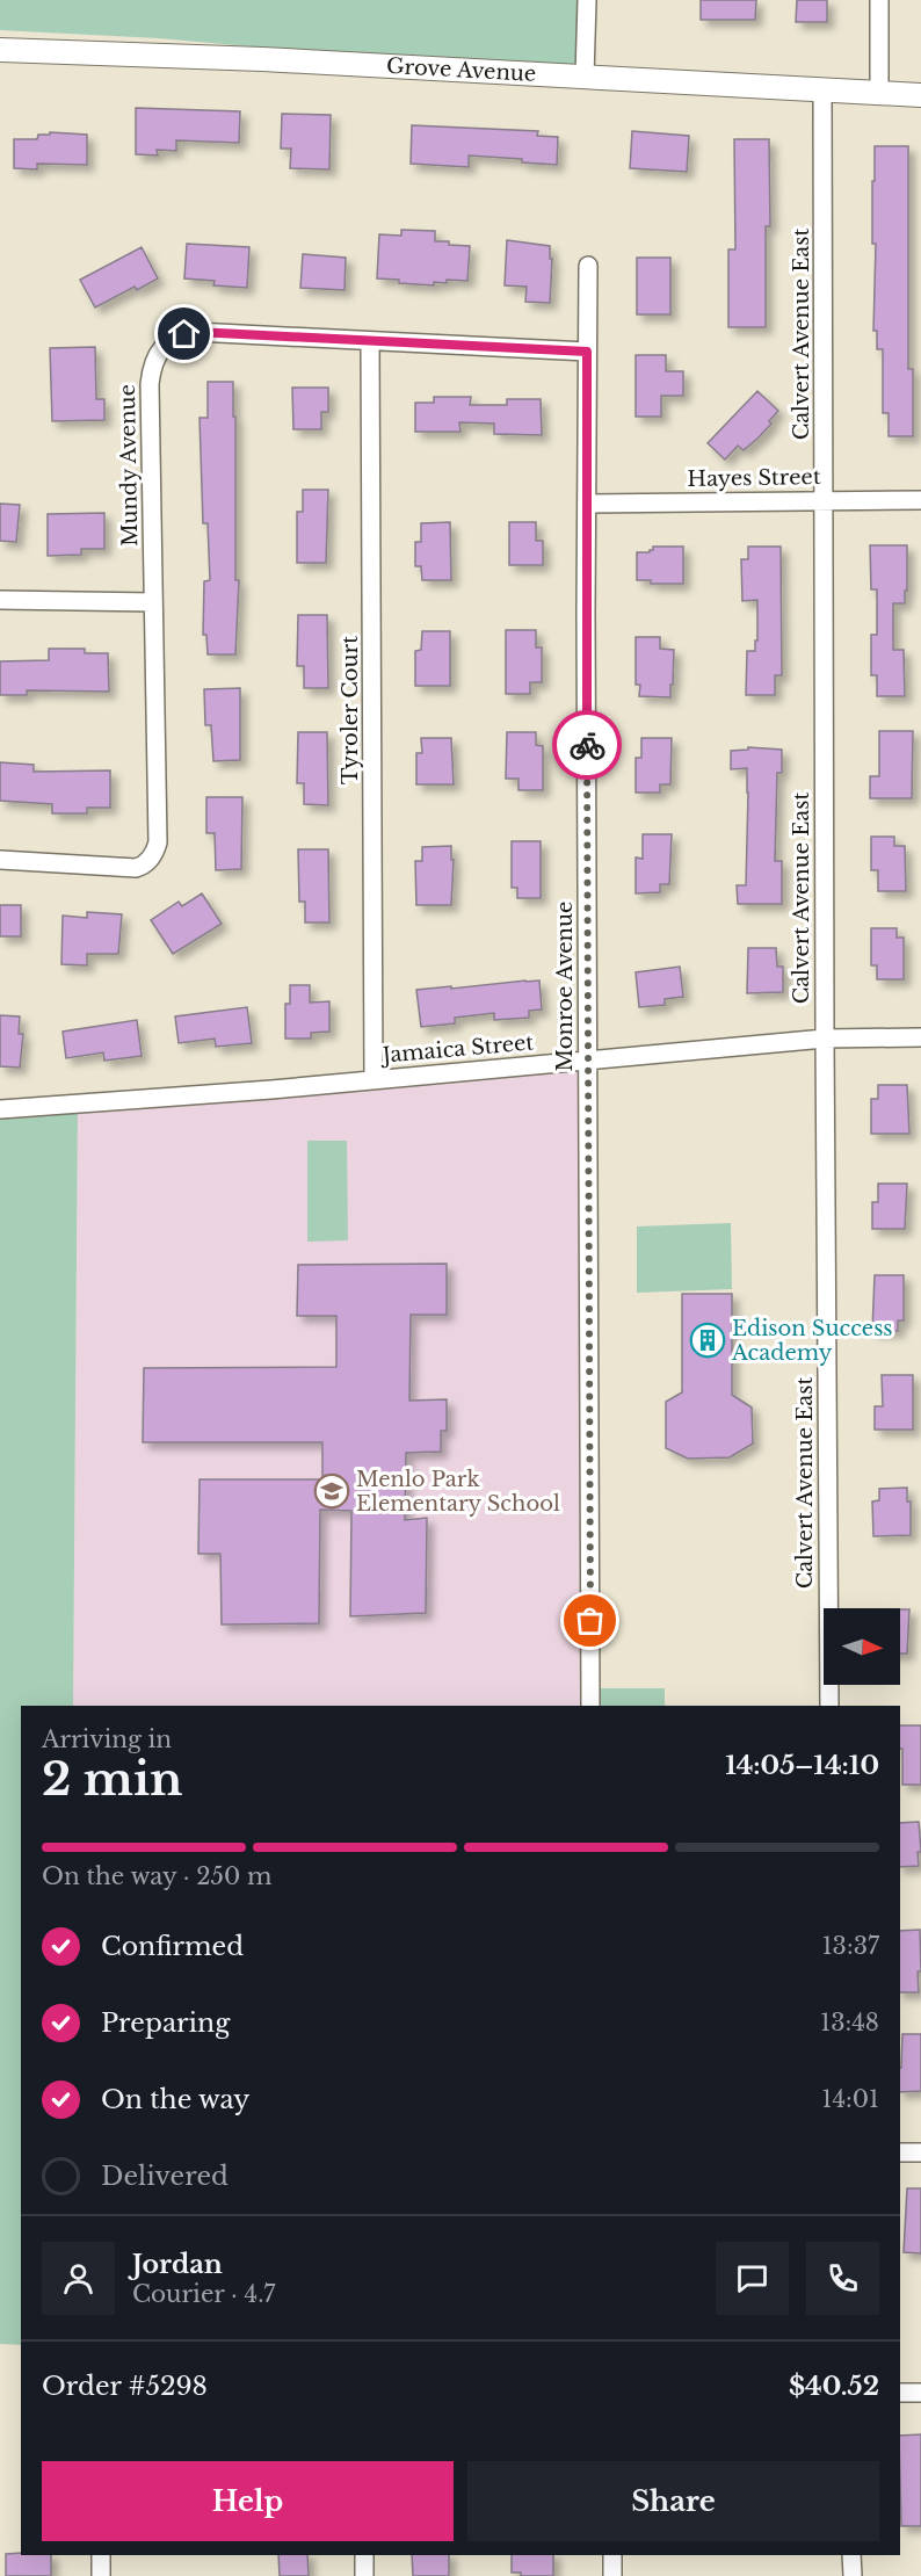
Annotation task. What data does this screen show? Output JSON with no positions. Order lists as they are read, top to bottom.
{
  "streets": {
    "street": [
      "Grove Avenue",
      "Calvert Avenue East",
      "Mundy Avenue",
      "Hayes Street",
      "Tyroler Court",
      "Monroe Avenue",
      "Jamaica Street"
    ]
  },
  "crossings": [
    ["Grove Avenue", "Calvert Avenue East"],
    ["Calvert Avenue East", "Hayes Street"],
    ["Calvert Avenue East", "Jamaica Street"],
    ["Mundy Avenue", "Tyroler Court"],
    ["Mundy Avenue", "Monroe Avenue"],
    ["Hayes Street", "Monroe Avenue"],
    ["Tyroler Court", "Jamaica Street"],
    ["Monroe Avenue", "Jamaica Street"]
  ],
  "places": {
    "building": ["Edison Success Academy"],
    "school or university": ["Menlo Park Elementary School"]
  },
  "north": "right",
  "page": {
    "heading": ["2 min", "Arriving in", "14:05–14:10"],
    "panel": [
      "Jordan",
      "Courier · 4.7",
      "Order #5298",
      "$40.52"
    ],
    "bar": "On the way · 250 m",
    "list": [
      ["Confirmed", "13:37"],
      ["Preparing", "13:48"],
      ["On the way", "14:01"],
      "Delivered"
    ],
    "buttons": ["Help", "Share"]
  }
}
